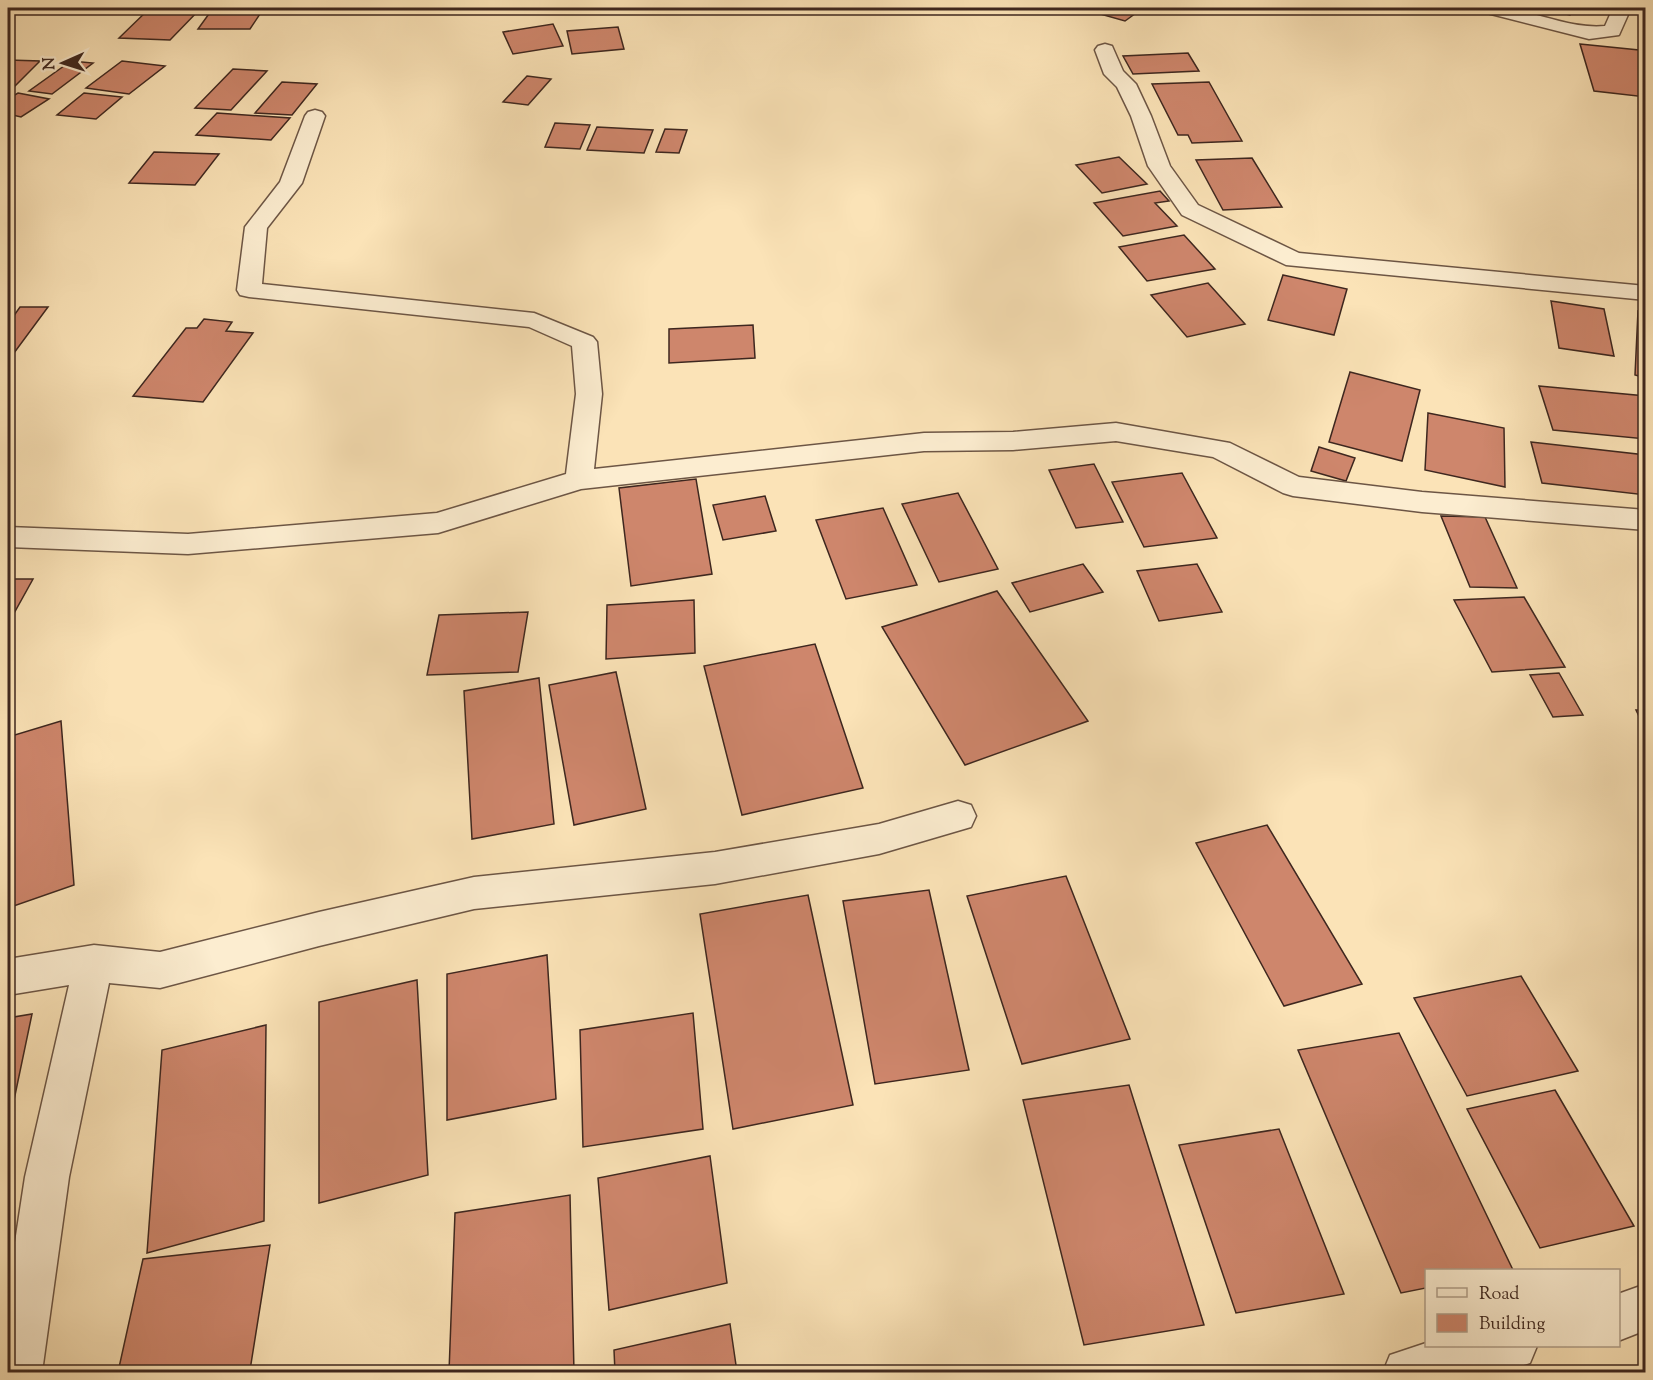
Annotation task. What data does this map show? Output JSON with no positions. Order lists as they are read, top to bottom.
{
  "legend": ["Road", "Building"],
  "north": "left"
}
